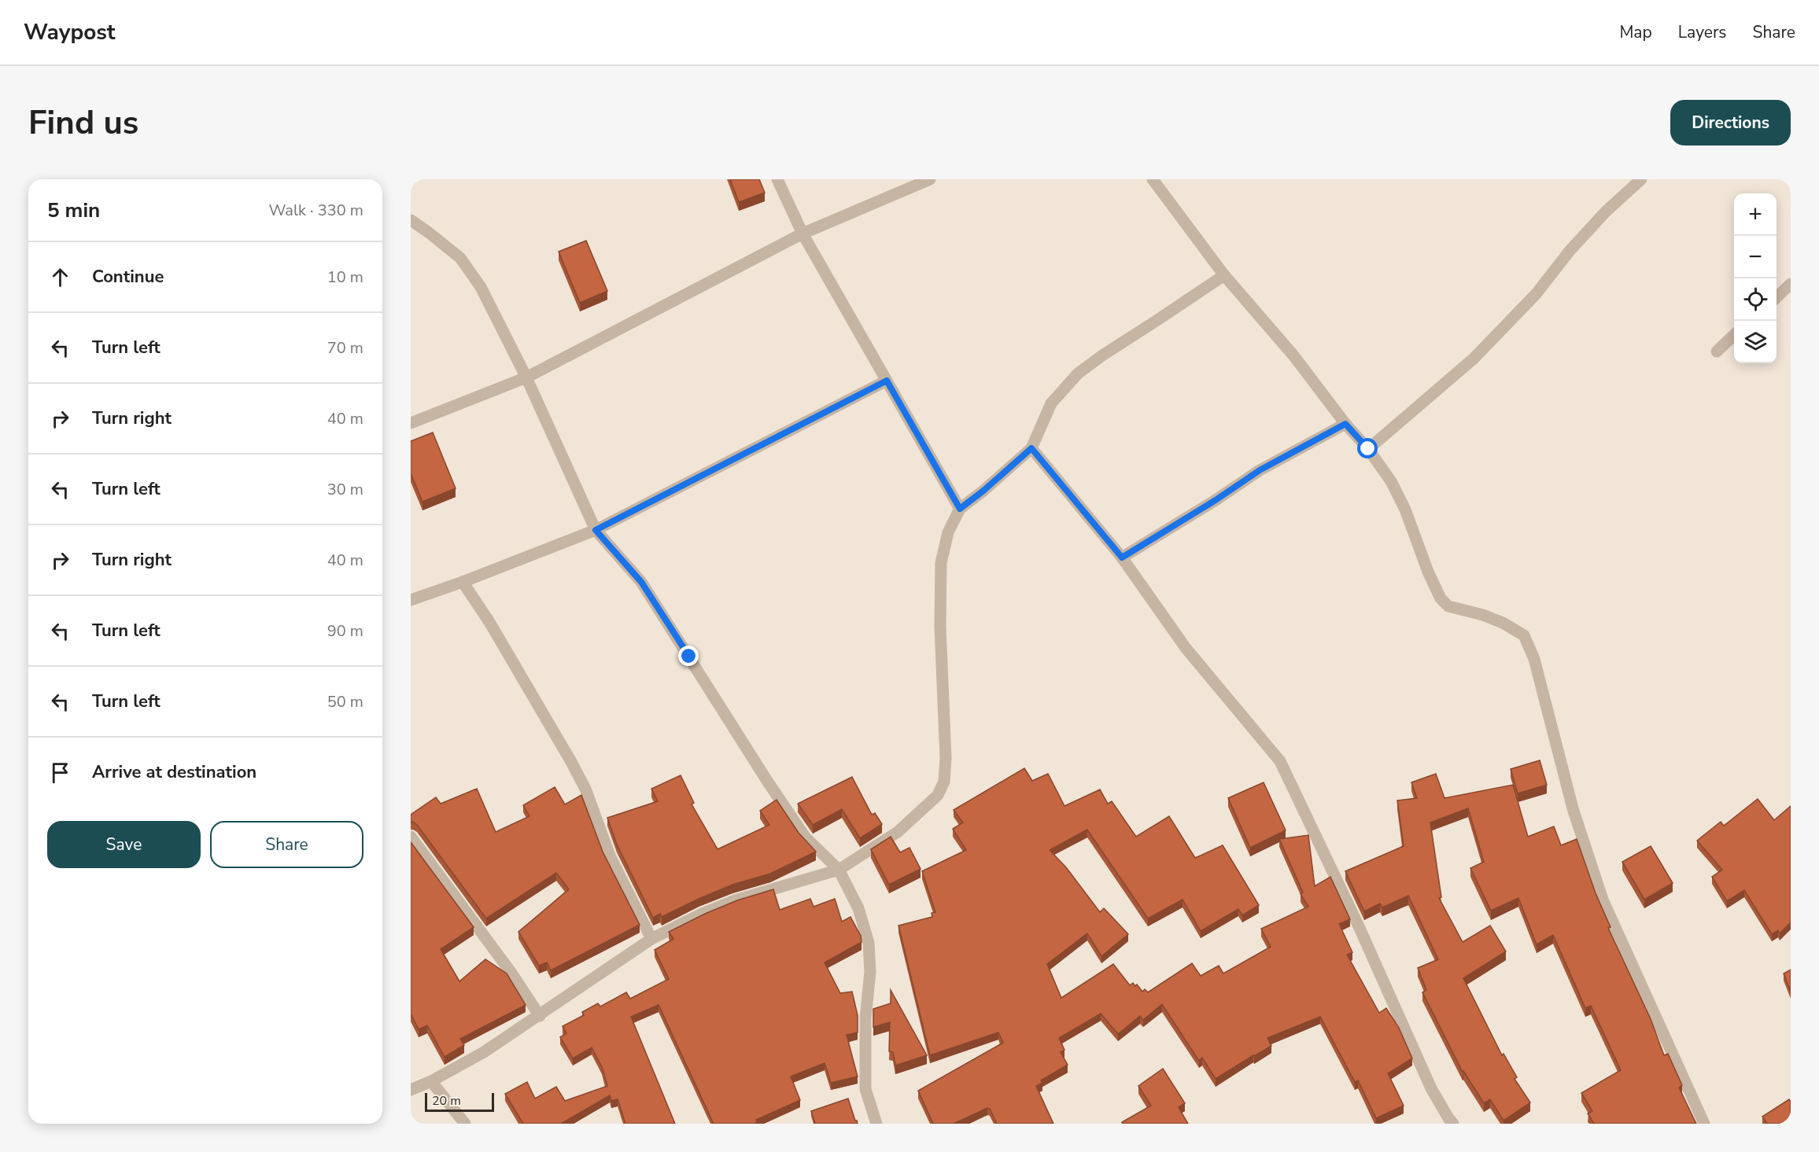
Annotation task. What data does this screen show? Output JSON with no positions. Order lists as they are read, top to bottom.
{
  "scale_bar": "20 m",
  "page": {
    "header": "Waypost",
    "nav": ["Map", "Layers", "Share"],
    "buttons": [
      "Directions",
      ["Save", "Share"]
    ],
    "title": "Find us",
    "heading": ["5 min", "Walk · 330 m"],
    "map_buttons": ["+", "−"],
    "list": [
      ["Continue", "10 m"],
      ["Turn left", "70 m"],
      ["Turn right", "40 m"],
      ["Turn left", "30 m"],
      ["Turn right", "40 m"],
      ["Turn left", "90 m"],
      ["Turn left", "50 m"],
      "Arrive at destination"
    ],
    "scale": "20 m"
  }
}
